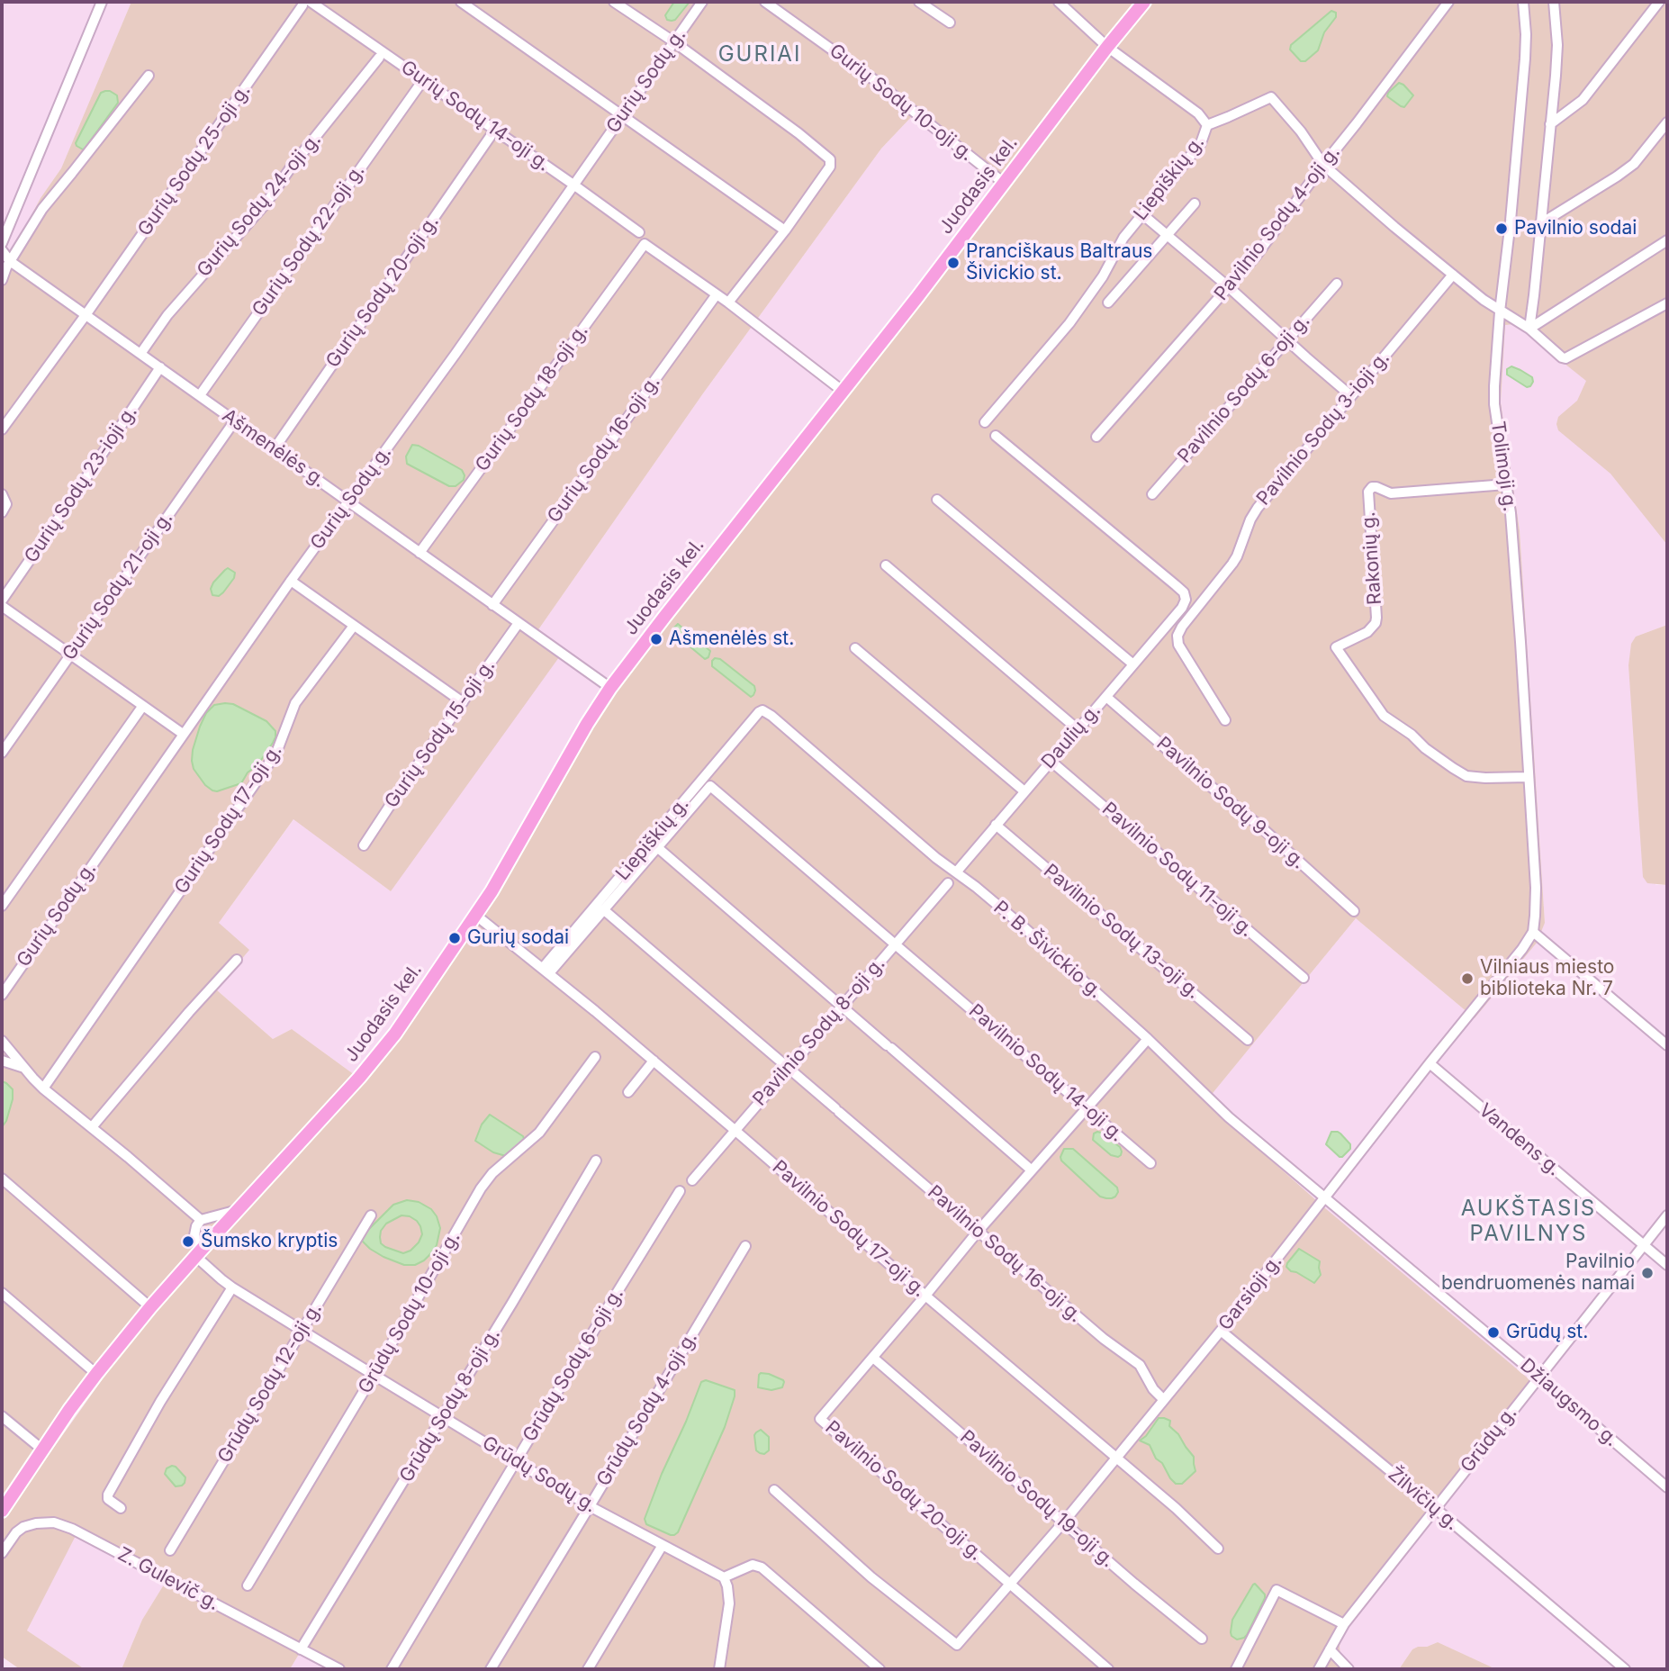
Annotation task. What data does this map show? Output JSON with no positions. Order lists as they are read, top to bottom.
{
  "streets": {
    "main road": ["Juodasis kel."],
    "street": [
      "Gurių Sodų g.",
      "Gurių Sodų 10-oji g.",
      "Gurių Sodų 14-oji g.",
      "Gurių Sodų 25-oji g.",
      "Liepiškių g.",
      "Gurių Sodų 24-oji g.",
      "Pavilnio Sodų 4-oji g.",
      "Gurių Sodų 22-oji g.",
      "Gurių Sodų 20-oji g.",
      "Pavilnio Sodų 6-oji g.",
      "Gurių Sodų 18-oji g.",
      "Pavilnio Sodų 3-ioji g.",
      "Ašmenėlės g.",
      "Gurių Sodų 16-oji g.",
      "Tolimoji g.",
      "Gurių Sodų 23-ioji g.",
      "Rakonių g.",
      "Gurių Sodų 21-oji g.",
      "Gurių Sodų 15-oji g.",
      "Daulių g.",
      "Pavilnio Sodų 9-oji g.",
      "Gurių Sodų 17-oji g.",
      "Pavilnio Sodų 11-oji g.",
      "Pavilnio Sodų 13-oji g.",
      "P. B. Šivickio g.",
      "Pavilnio Sodų 8-oji g.",
      "Pavilnio Sodų 14-oji g.",
      "Vandens g.",
      "Pavilnio Sodų 17-oji g.",
      "Pavilnio Sodų 16-oji g.",
      "Garsioji g.",
      "Grūdų Sodų 10-oji g.",
      "Grūdų Sodų 6-oji g.",
      "Grūdų Sodų 12-oji g.",
      "Džiaugsmo g.",
      "Grūdų Sodų 8-oji g.",
      "Grūdų Sodų 4-oji g.",
      "Grūdų g.",
      "Grūdų Sodų g.",
      "Pavilnio Sodų 20-oji g.",
      "Pavilnio Sodų 19-oji g.",
      "Žilvičių g.",
      "Z. Gulevič g."
    ]
  },
  "crossings": [
    ["Gurių Sodų g.", "Gurių Sodų 14-oji g."],
    ["Gurių Sodų g.", "Ašmenėlės g."],
    ["Gurių Sodų 10-oji g.", "Juodasis kel."],
    ["Gurių Sodų 14-oji g.", "Gurių Sodų 25-oji g."],
    ["Gurių Sodų 25-oji g.", "Ašmenėlės g."],
    ["Liepiškių g.", "Juodasis kel."],
    ["Liepiškių g.", "P. B. Šivickio g."],
    ["Liepiškių g.", "Pavilnio Sodų 17-oji g."],
    ["Juodasis kel.", "Ašmenėlės g."],
    ["Juodasis kel.", "Pavilnio Sodų 17-oji g."],
    ["Juodasis kel.", "Grūdų Sodų g."],
    ["Gurių Sodų 24-oji g.", "Ašmenėlės g."],
    ["Gurių Sodų 22-oji g.", "Ašmenėlės g."],
    ["Gurių Sodų 20-oji g.", "Ašmenėlės g."],
    ["Gurių Sodų 18-oji g.", "Ašmenėlės g."],
    ["Gurių Sodų 18-oji g.", "Gurių Sodų 16-oji g."],
    ["Ašmenėlės g.", "Gurių Sodų 16-oji g."],
    ["Ašmenėlės g.", "Gurių Sodų 23-ioji g."],
    ["Ašmenėlės g.", "Gurių Sodų 21-oji g."],
    ["Ašmenėlės g.", "Gurių Sodų 15-oji g."],
    ["Tolimoji g.", "Rakonių g."],
    ["Tolimoji g.", "Garsioji g."],
    ["Daulių g.", "Pavilnio Sodų 9-oji g."],
    ["Daulių g.", "Pavilnio Sodų 11-oji g."],
    ["Daulių g.", "Pavilnio Sodų 13-oji g."],
    ["Daulių g.", "P. B. Šivickio g."],
    ["P. B. Šivickio g.", "Garsioji g."],
    ["P. B. Šivickio g.", "Džiaugsmo g."],
    ["P. B. Šivickio g.", "Pavilnio Sodų 20-oji g."],
    ["Pavilnio Sodų 8-oji g.", "Pavilnio Sodų 14-oji g."],
    ["Pavilnio Sodų 8-oji g.", "Pavilnio Sodų 17-oji g."],
    ["Pavilnio Sodų 8-oji g.", "Pavilnio Sodų 16-oji g."],
    ["Pavilnio Sodų 14-oji g.", "Pavilnio Sodų 20-oji g."],
    ["Vandens g.", "Garsioji g."],
    ["Vandens g.", "Grūdų g."],
    ["Pavilnio Sodų 17-oji g.", "Garsioji g."],
    ["Pavilnio Sodų 17-oji g.", "Pavilnio Sodų 20-oji g."],
    ["Pavilnio Sodų 16-oji g.", "Garsioji g."],
    ["Pavilnio Sodų 16-oji g.", "Pavilnio Sodų 20-oji g."],
    ["Garsioji g.", "Džiaugsmo g."],
    ["Garsioji g.", "Pavilnio Sodų 20-oji g."],
    ["Garsioji g.", "Pavilnio Sodų 19-oji g."],
    ["Garsioji g.", "Žilvičių g."],
    ["Grūdų Sodų 10-oji g.", "Grūdų Sodų g."],
    ["Grūdų Sodų 6-oji g.", "Grūdų Sodų g."],
    ["Grūdų Sodų 12-oji g.", "Grūdų Sodų g."],
    ["Džiaugsmo g.", "Grūdų g."],
    ["Grūdų Sodų 8-oji g.", "Grūdų Sodų g."],
    ["Grūdų Sodų 8-oji g.", "Z. Gulevič g."],
    ["Grūdų Sodų 4-oji g.", "Grūdų Sodų g."],
    ["Grūdų g.", "Žilvičių g."],
    ["Pavilnio Sodų 20-oji g.", "Pavilnio Sodų 19-oji g."]
  ],
  "districts": ["GURIAI", "AUKŠTASIS PAVILNYS"],
  "places": [
    "Pavilnio sodai",
    "Pranciškaus Baltraus Šivickio st.",
    "Ašmenėlės st.",
    "Gurių sodai",
    "Vilniaus miesto biblioteka Nr. 7",
    "Šumsko kryptis",
    "Pavilnio bendruomenės namai",
    "Grūdų st."
  ]
}
